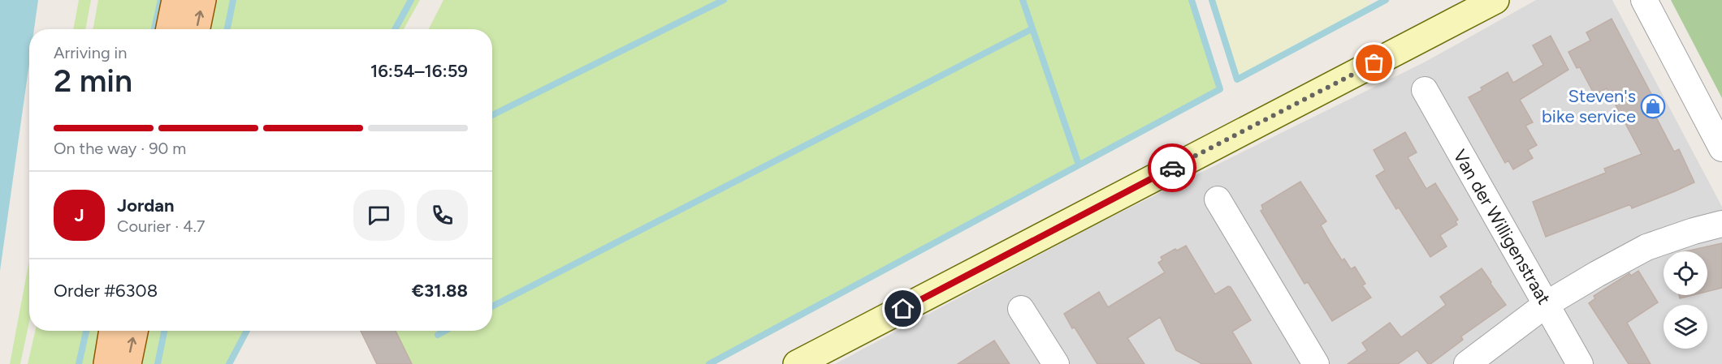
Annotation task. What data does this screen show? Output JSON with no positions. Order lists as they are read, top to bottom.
{
  "streets": {
    "street": ["Van der Willigenstraat"]
  },
  "places": {
    "shop": ["Steven's bike service"]
  },
  "page": {
    "heading": ["2 min", "Arriving in", "16:54–16:59"],
    "panel": [
      "Jordan",
      "Courier · 4.7",
      "Order #6308",
      "€31.88"
    ],
    "bar": "On the way · 90 m",
    "round": "J"
  }
}
